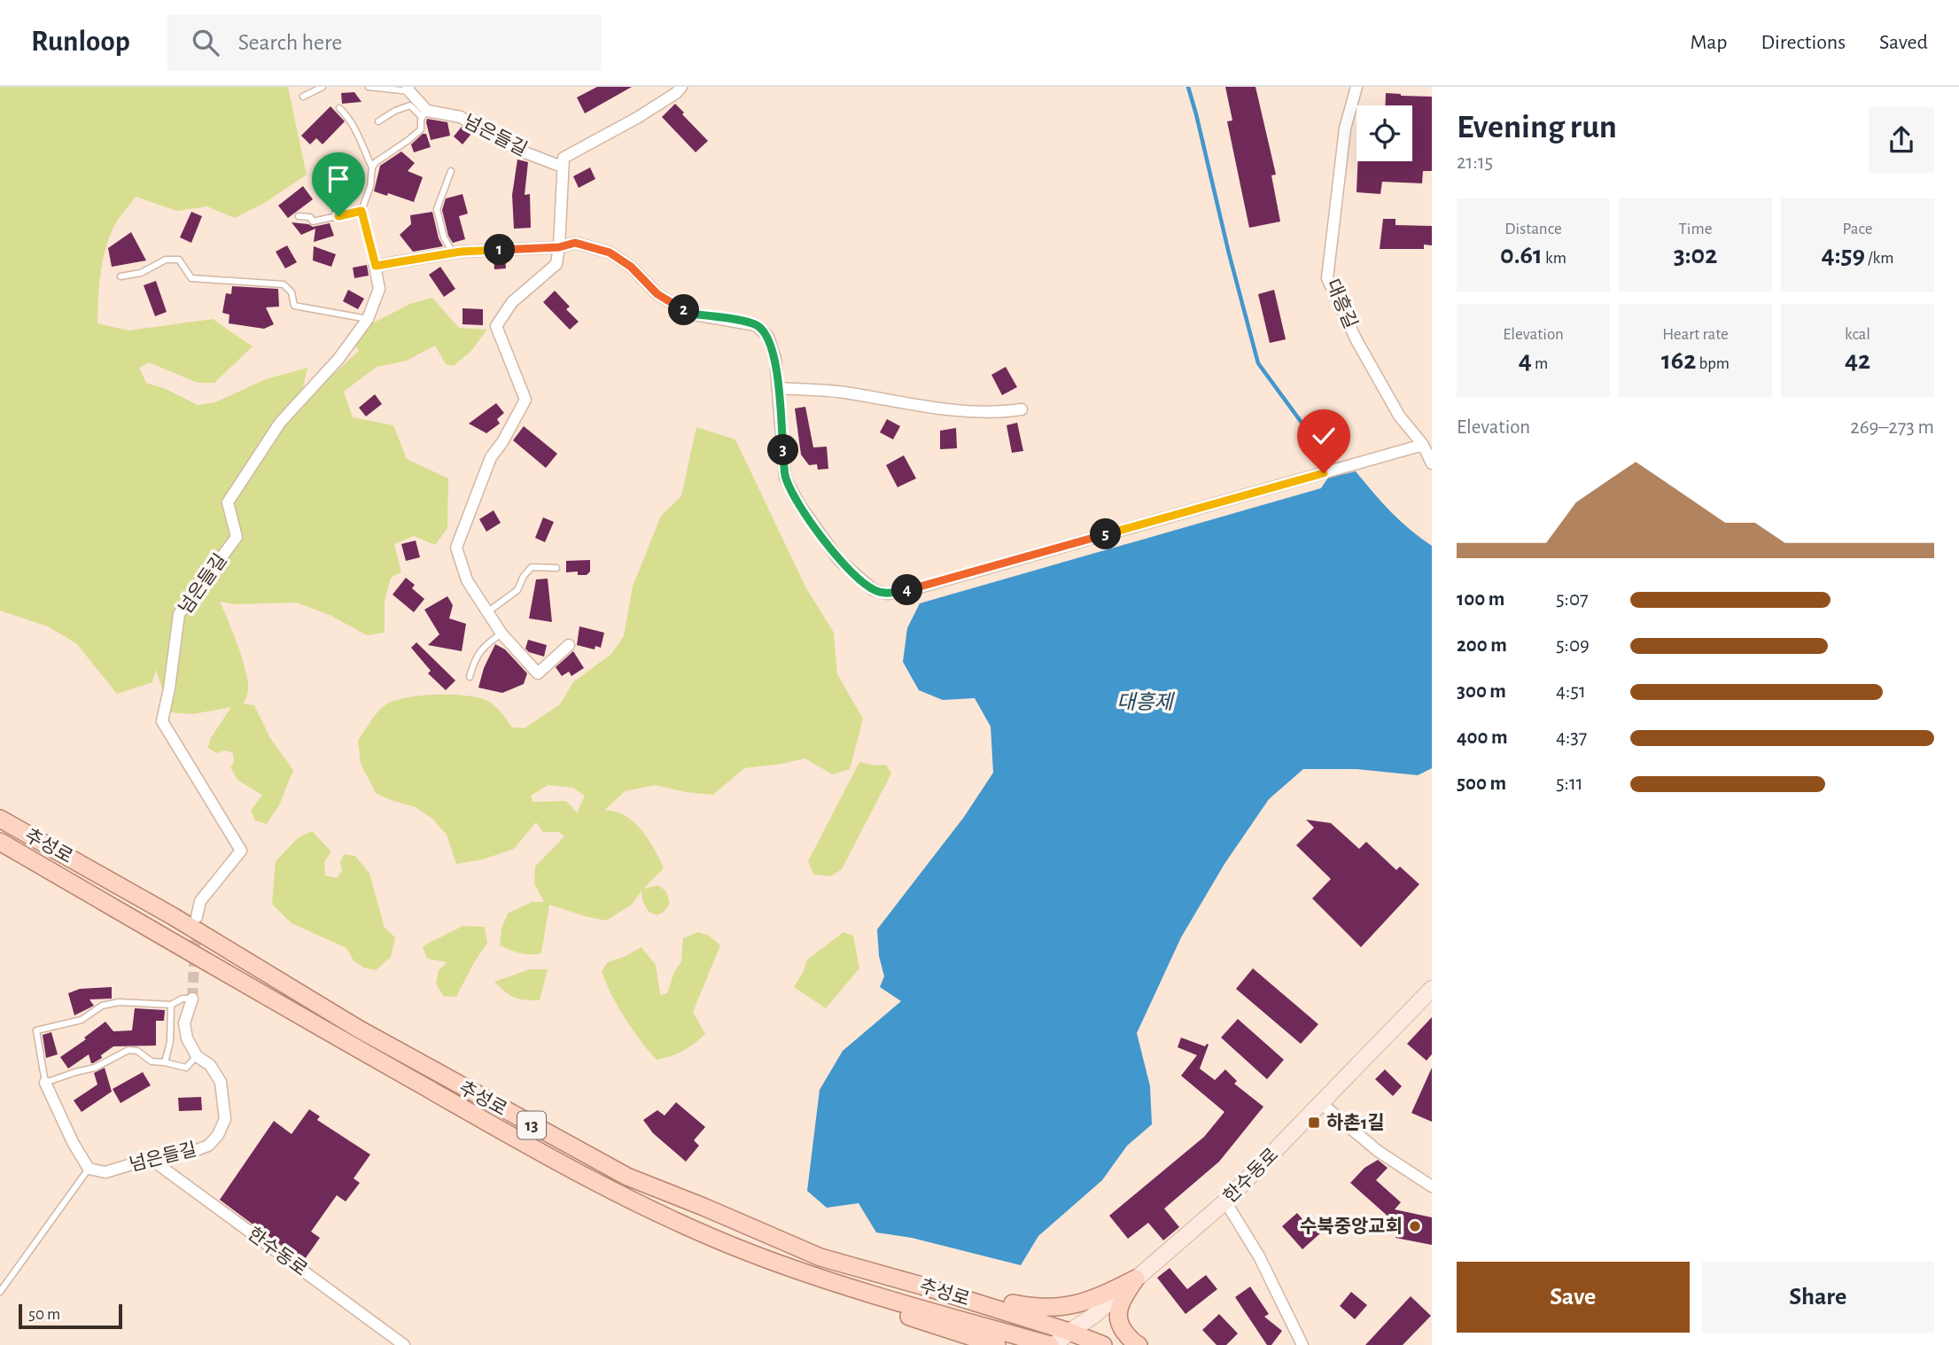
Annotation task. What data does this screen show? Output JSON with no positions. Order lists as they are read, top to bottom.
{
  "streets": {
    "main road": ["추성로", "13"],
    "street": ["넘은들길", "대흥길", "한수동로"]
  },
  "crossings": [
    ["넘은들길", "한수동로"],
    ["추성로", "한수동로"]
  ],
  "water": ["대흥제"],
  "places": {
    "transit": ["하촌1길"],
    "other": ["수북중앙교회"]
  },
  "scale_bar": "50 m",
  "page": {
    "header": "Runloop",
    "search": "Search here",
    "nav": ["Map", "Directions", "Saved"],
    "heading": ["Evening run", "21:15"],
    "stats": [
      ["Distance", "0.61 km"],
      ["Time", "3:02"],
      ["Pace", "4:59 /km"],
      ["Elevation", "4 m"],
      ["Heart rate", "162 bpm"],
      ["kcal", "42"]
    ],
    "pins": [
      "1",
      "2",
      "3",
      "5",
      "4"
    ],
    "chart": ["Elevation", "269–273 m"],
    "list": [
      {
        "name": "100 m",
        "note": "5:07"
      },
      {
        "name": "200 m",
        "note": "5:09"
      },
      {
        "name": "300 m",
        "note": "4:51"
      },
      {
        "name": "400 m",
        "note": "4:37"
      },
      {
        "name": "500 m",
        "note": "5:11"
      }
    ],
    "buttons": ["Save", "Share"],
    "scale": "50 m"
  }
}
